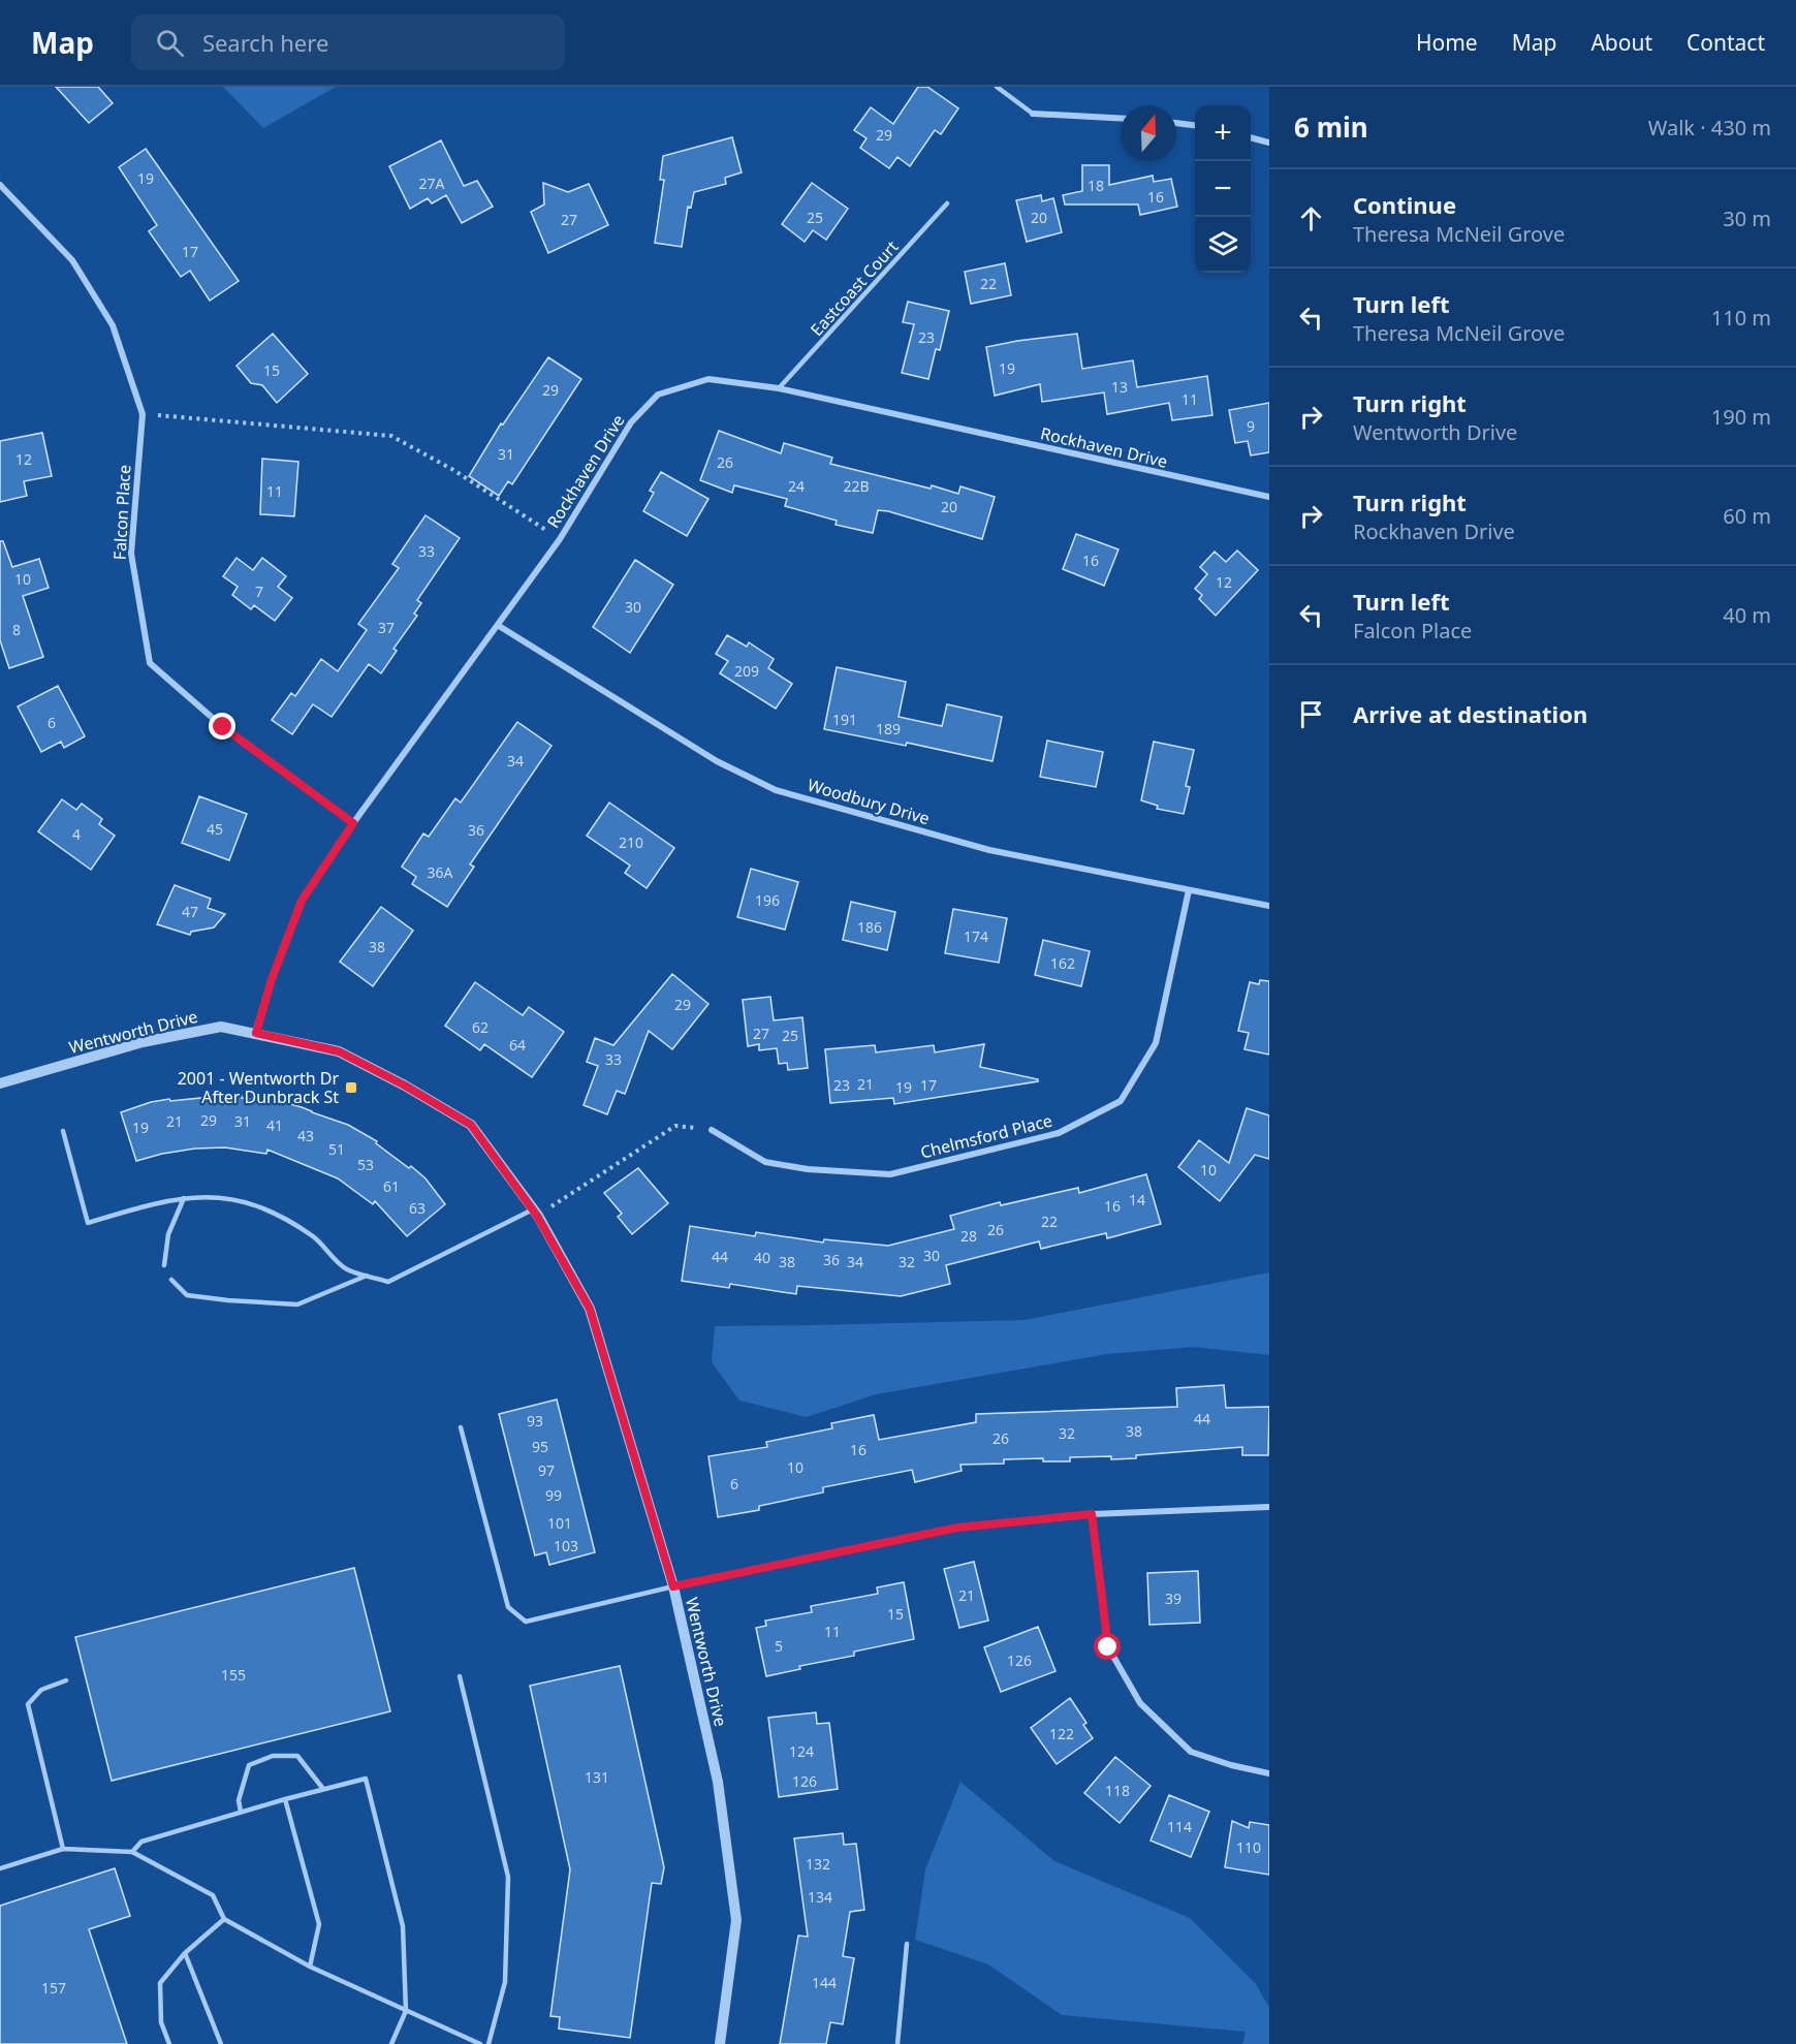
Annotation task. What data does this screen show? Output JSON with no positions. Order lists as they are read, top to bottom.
{
  "streets": {
    "street": [
      "Rockhaven Drive",
      "Falcon Place",
      "Woodbury Drive",
      "Wentworth Drive",
      "Chelmsford Place"
    ],
    "lane": ["Eastcoast Court"]
  },
  "crossings": [
    ["Eastcoast Court", "Rockhaven Drive"],
    ["Rockhaven Drive", "Falcon Place"],
    ["Rockhaven Drive", "Woodbury Drive"],
    ["Rockhaven Drive", "Wentworth Drive"],
    ["Woodbury Drive", "Chelmsford Place"]
  ],
  "places": {
    "transit": ["2001 - Wentworth Dr After Dunbrack St"]
  },
  "house_numbers": [
    "29",
    "19",
    "27A",
    "18",
    "16",
    "25",
    "20",
    "27",
    "17",
    "22",
    "23",
    "19",
    "15",
    "13",
    "29",
    "11",
    "9",
    "31",
    "12",
    "26",
    "24",
    "22B",
    "11",
    "20",
    "33",
    "16",
    "10",
    "12",
    "7",
    "30",
    "37",
    "8",
    "209",
    "191",
    "6",
    "189",
    "34",
    "45",
    "36",
    "4",
    "210",
    "36A",
    "196",
    "47",
    "186",
    "174",
    "38",
    "162",
    "29",
    "62",
    "27",
    "25",
    "64",
    "33",
    "21",
    "23",
    "17",
    "19",
    "29",
    "21",
    "31",
    "41",
    "19",
    "43",
    "51",
    "53",
    "10",
    "61",
    "14",
    "16",
    "63",
    "22",
    "26",
    "28",
    "30",
    "44",
    "40",
    "36",
    "38",
    "34",
    "32",
    "44",
    "93",
    "38",
    "32",
    "26",
    "95",
    "16",
    "10",
    "97",
    "6",
    "99",
    "101",
    "103",
    "21",
    "39",
    "15",
    "11",
    "5",
    "126",
    "155",
    "122",
    "124",
    "131",
    "126",
    "118",
    "114",
    "110",
    "132",
    "134",
    "144",
    "157"
  ],
  "north": "top",
  "page": {
    "header": "Map",
    "search": "Search here",
    "nav": [
      "Home",
      "Map",
      "About",
      "Contact"
    ],
    "heading": ["6 min", "Walk · 430 m"],
    "map_buttons": ["+", "−"],
    "list": [
      ["Continue", "Theresa McNeil Grove", "30 m"],
      ["Turn left", "Theresa McNeil Grove", "110 m"],
      ["Turn right", "Wentworth Drive", "190 m"],
      ["Turn right", "Rockhaven Drive", "60 m"],
      ["Turn left", "Falcon Place", "40 m"],
      "Arrive at destination"
    ]
  }
}
